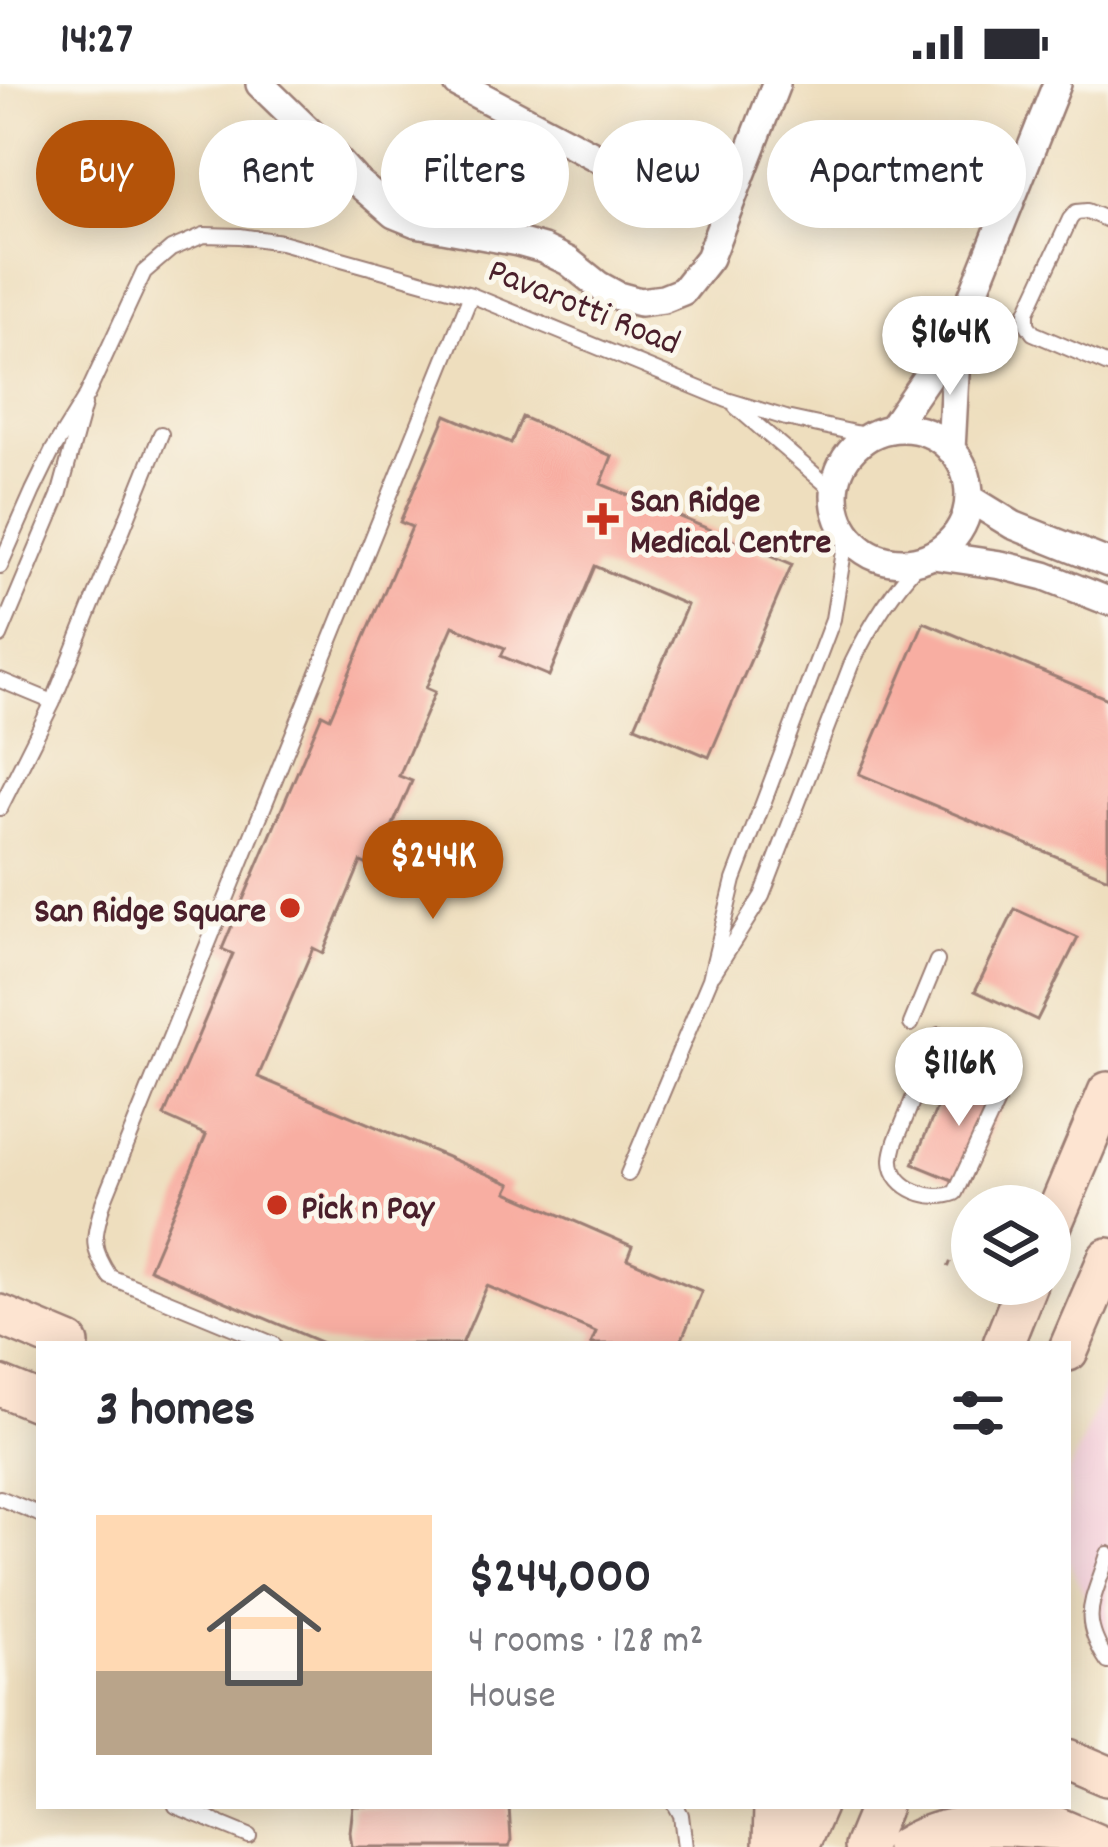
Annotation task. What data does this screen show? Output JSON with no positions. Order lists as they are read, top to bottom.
{
  "streets": {
    "lane": ["Pavarotti Road"]
  },
  "places": {
    "health": ["San Ridge Medical Centre"],
    "other": ["San Ridge Square", "Pick n Pay"]
  },
  "page": {
    "status": "14:27",
    "chip": [
      "Buy",
      "Rent",
      "Filters",
      "New",
      "Apartment"
    ],
    "price": ["$164K", "$244K", "$116K"],
    "heading": "3 homes",
    "list": [
      {
        "name": "$244,000",
        "note": "4 rooms · 128 m² · House"
      }
    ]
  }
}
